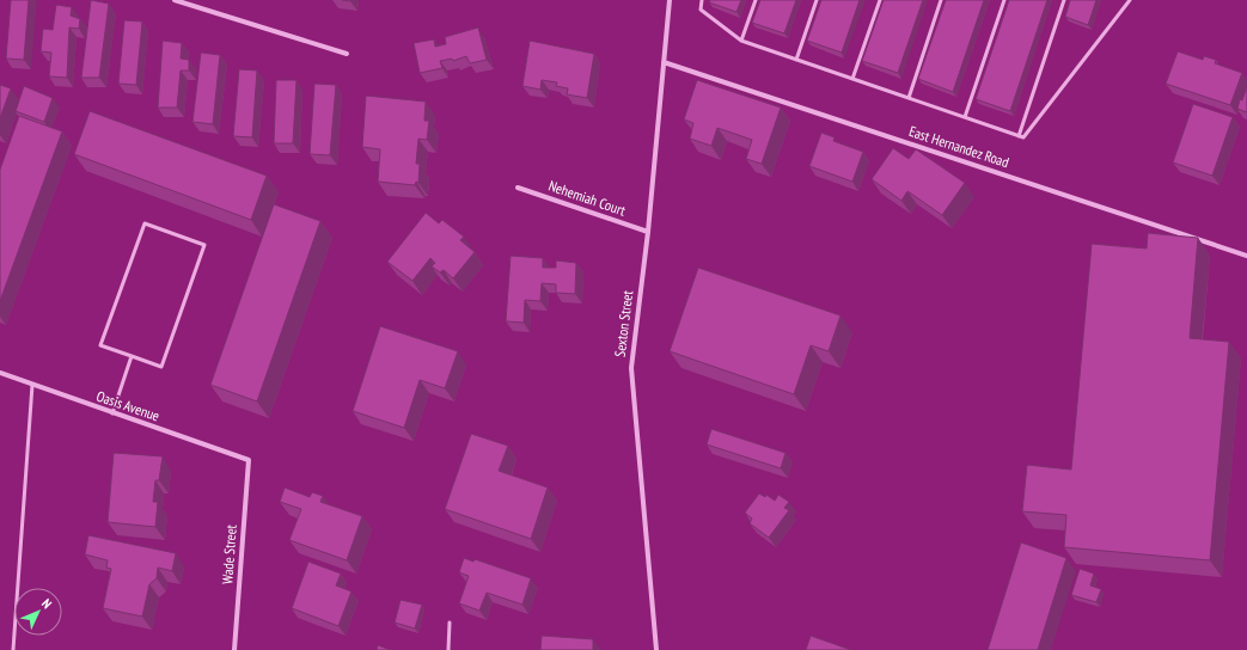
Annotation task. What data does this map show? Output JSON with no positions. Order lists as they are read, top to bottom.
{
  "streets": {
    "street": [
      "East Hernandez Road",
      "Nehemiah Court",
      "Sexton Street",
      "Oasis Avenue",
      "Wade Street"
    ]
  },
  "crossings": [
    ["East Hernandez Road", "Sexton Street"],
    ["Nehemiah Court", "Sexton Street"],
    ["Oasis Avenue", "Wade Street"]
  ],
  "north": "top right"
}
